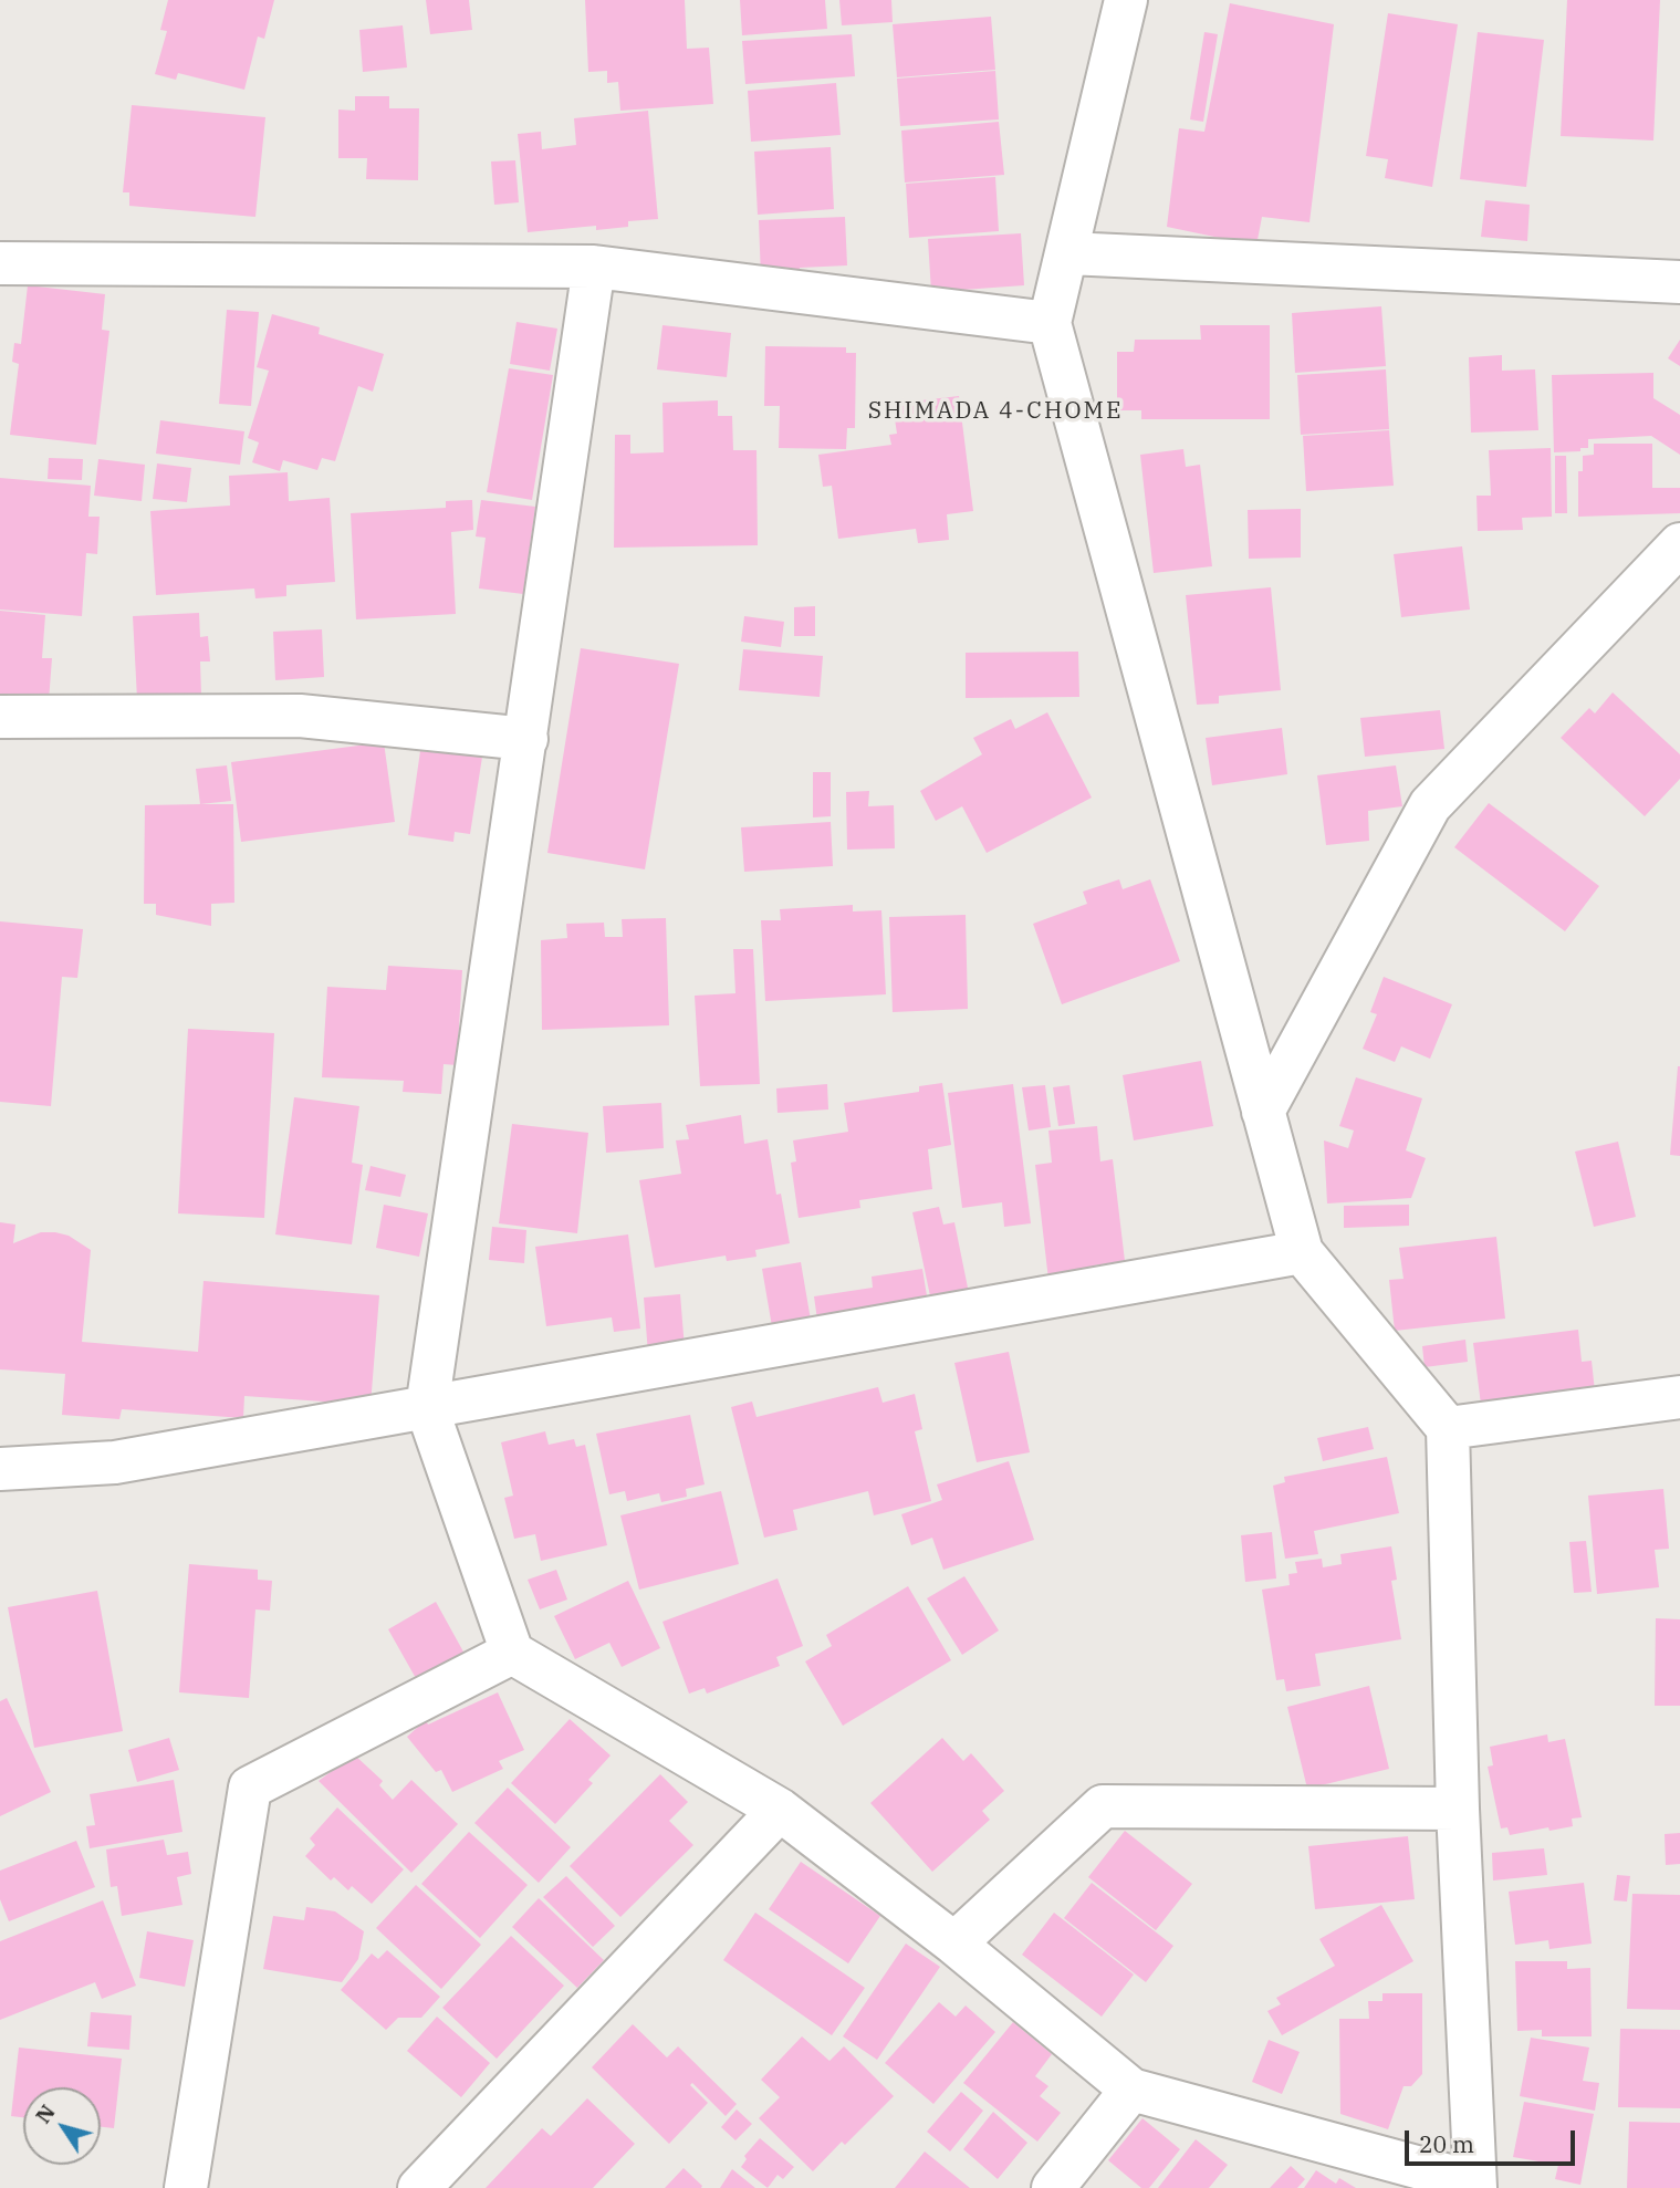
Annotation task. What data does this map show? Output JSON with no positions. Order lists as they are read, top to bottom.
{
  "districts": ["SHIMADA 4-CHOME"],
  "scale_bar": "20 m",
  "north": "top left"
}
